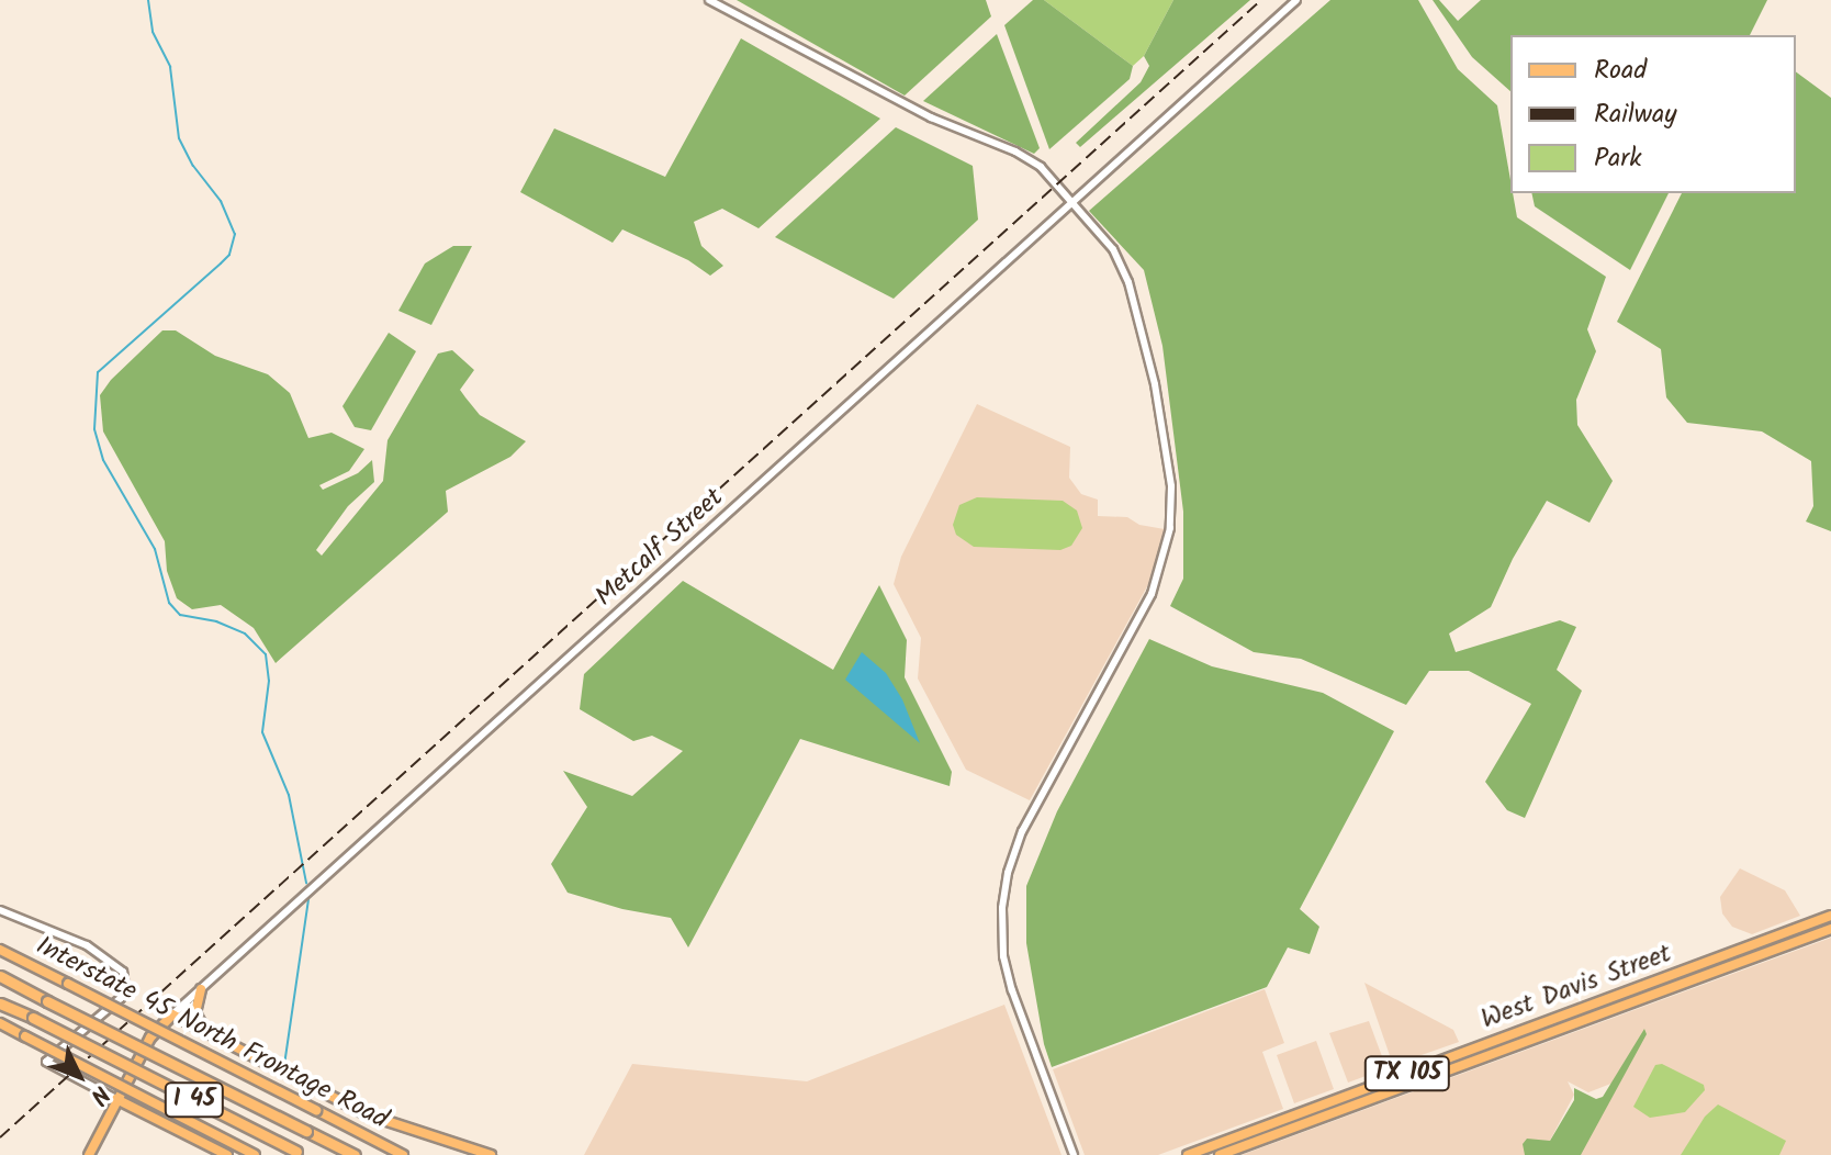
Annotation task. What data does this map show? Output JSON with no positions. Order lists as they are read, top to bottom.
{
  "streets": {
    "highway": ["I 45"],
    "main road": [
      "Metcalf Street",
      "West Davis Street",
      "Interstate 45 North Frontage Road",
      "TX 105"
    ]
  },
  "legend": ["Road", "Railway", "Park"],
  "north": "bottom right"
}
